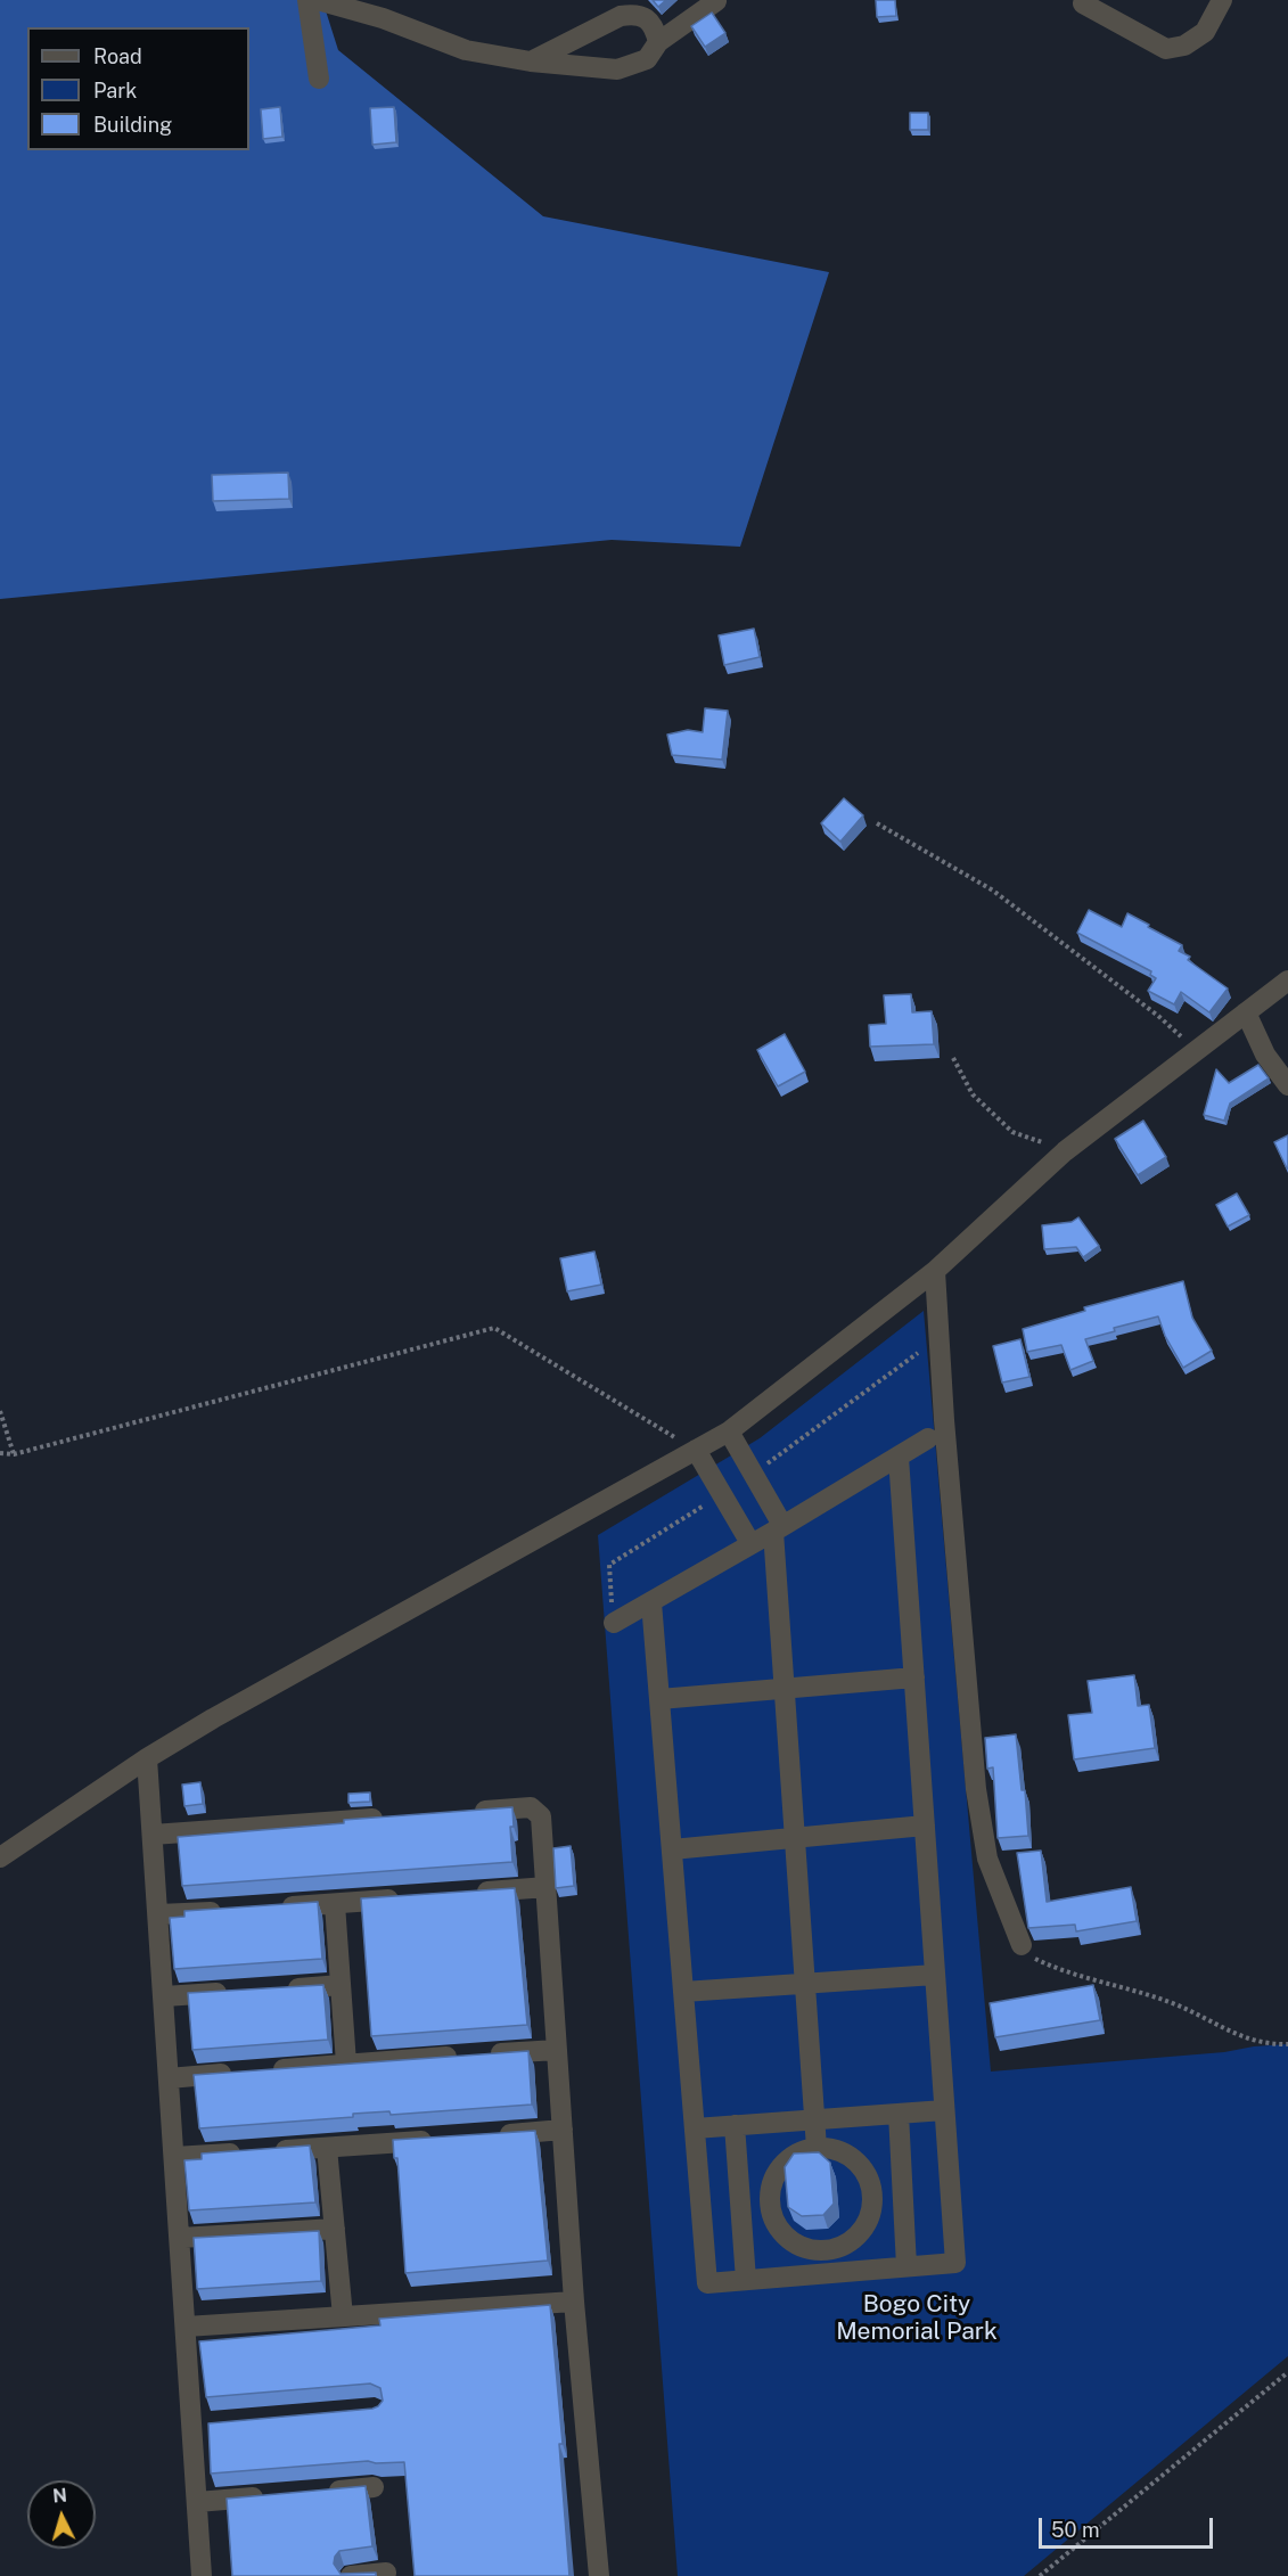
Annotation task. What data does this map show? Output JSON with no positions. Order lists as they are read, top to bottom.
{
  "parks": ["Bogo City Memorial Park"],
  "legend": ["Road", "Park", "Building"],
  "scale_bar": "50 m",
  "north": "top"
}
